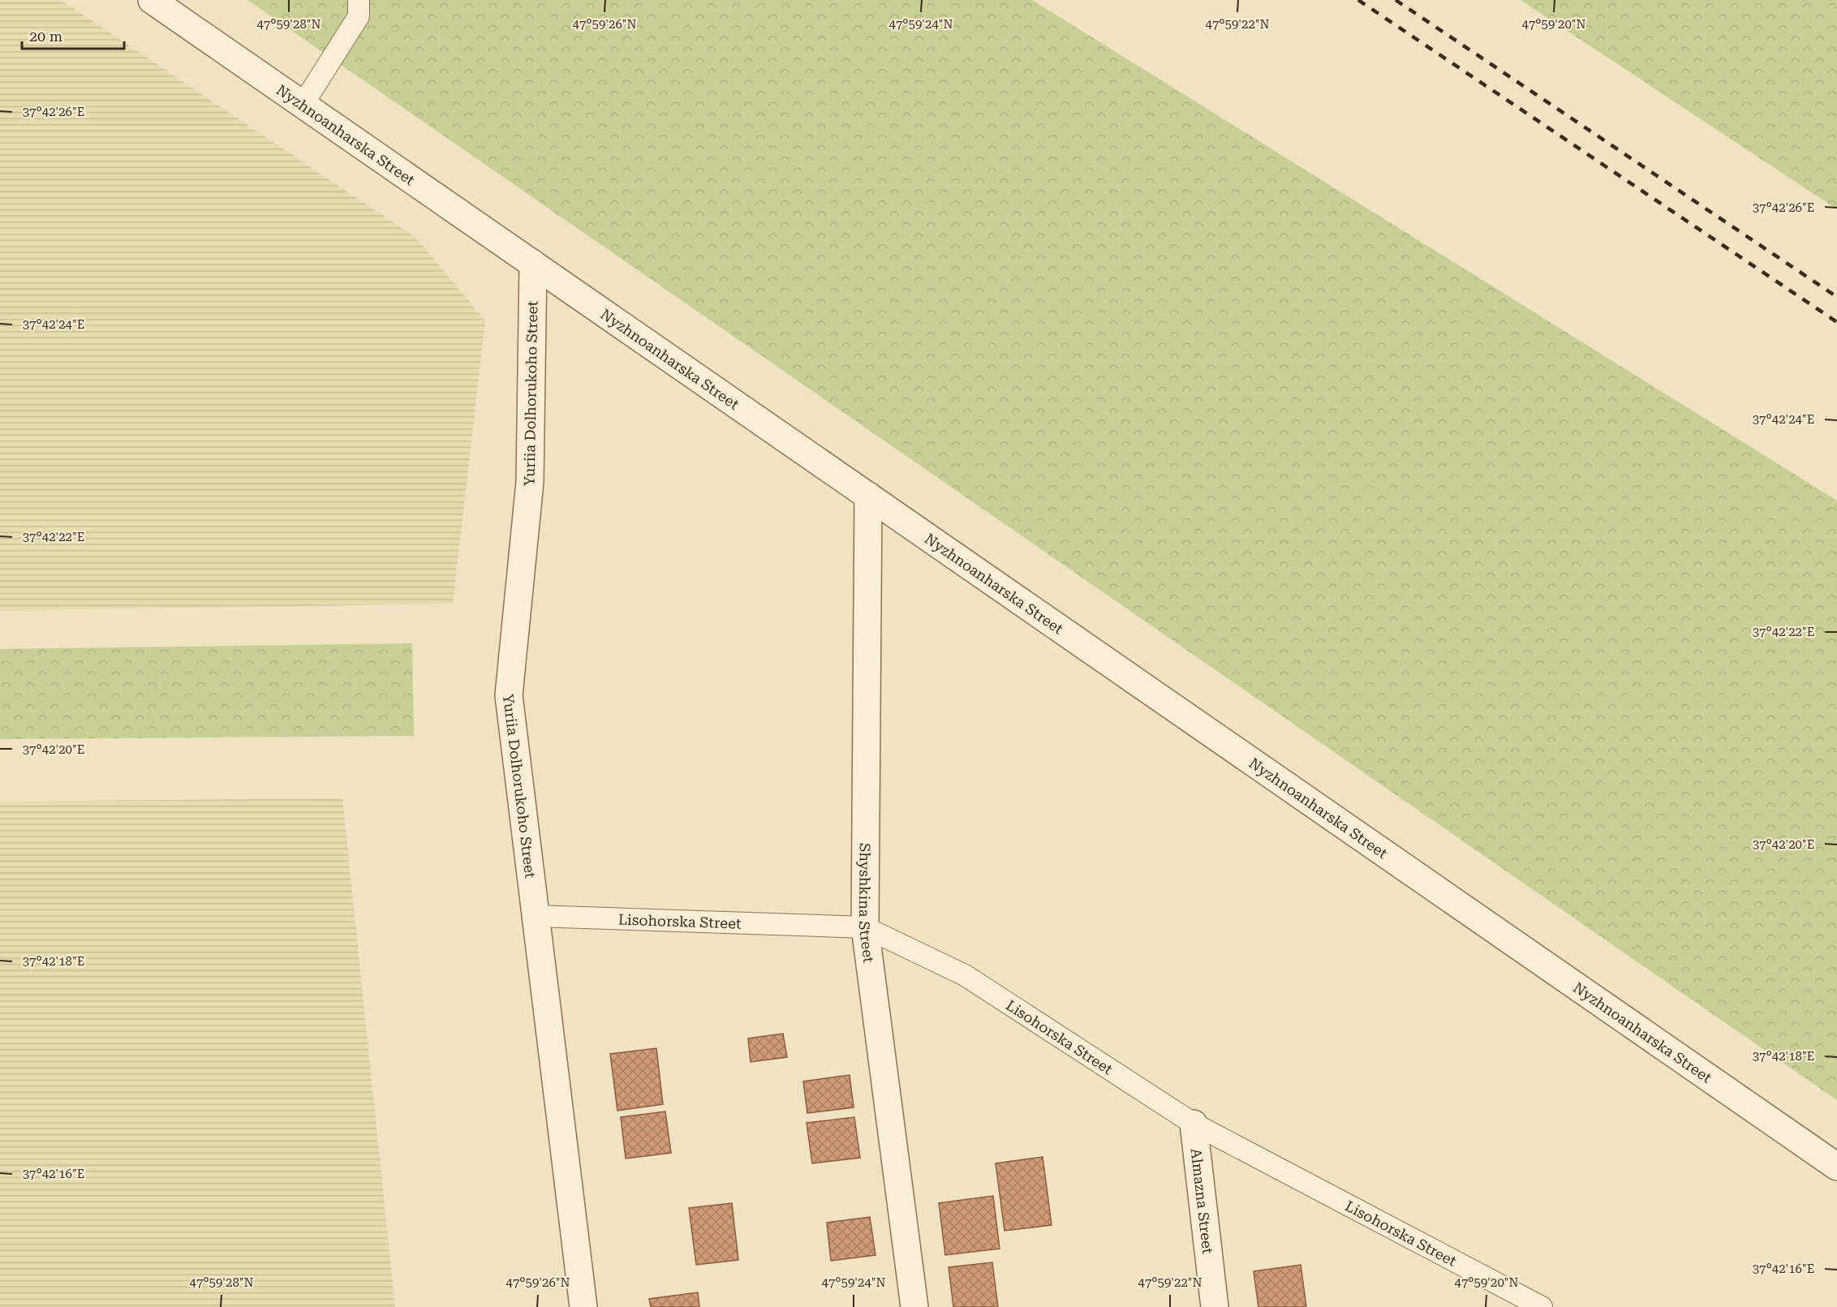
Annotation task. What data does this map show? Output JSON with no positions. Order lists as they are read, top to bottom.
{
  "streets": {
    "street": [
      "Nyzhnoanharska Street",
      "Yuriia Dolhorukoho Street",
      "Shyshkina Street",
      "Almazna Street"
    ],
    "lane": ["Lisohorska Street"]
  },
  "crossings": [
    ["Nyzhnoanharska Street", "Yuriia Dolhorukoho Street"],
    ["Nyzhnoanharska Street", "Shyshkina Street"],
    ["Yuriia Dolhorukoho Street", "Lisohorska Street"],
    ["Shyshkina Street", "Lisohorska Street"],
    ["Lisohorska Street", "Almazna Street"]
  ],
  "scale_bar": "20 m",
  "coordinates": [
    "47°59'28\"N",
    "47°59'26\"N",
    "47°59'24\"N",
    "47°59'22\"N",
    "47°59'20\"N",
    "37°42'26\"E",
    "37°42'24\"E",
    "37°42'22\"E",
    "37°42'20\"E",
    "37°42'18\"E",
    "37°42'16\"E"
  ]
}
